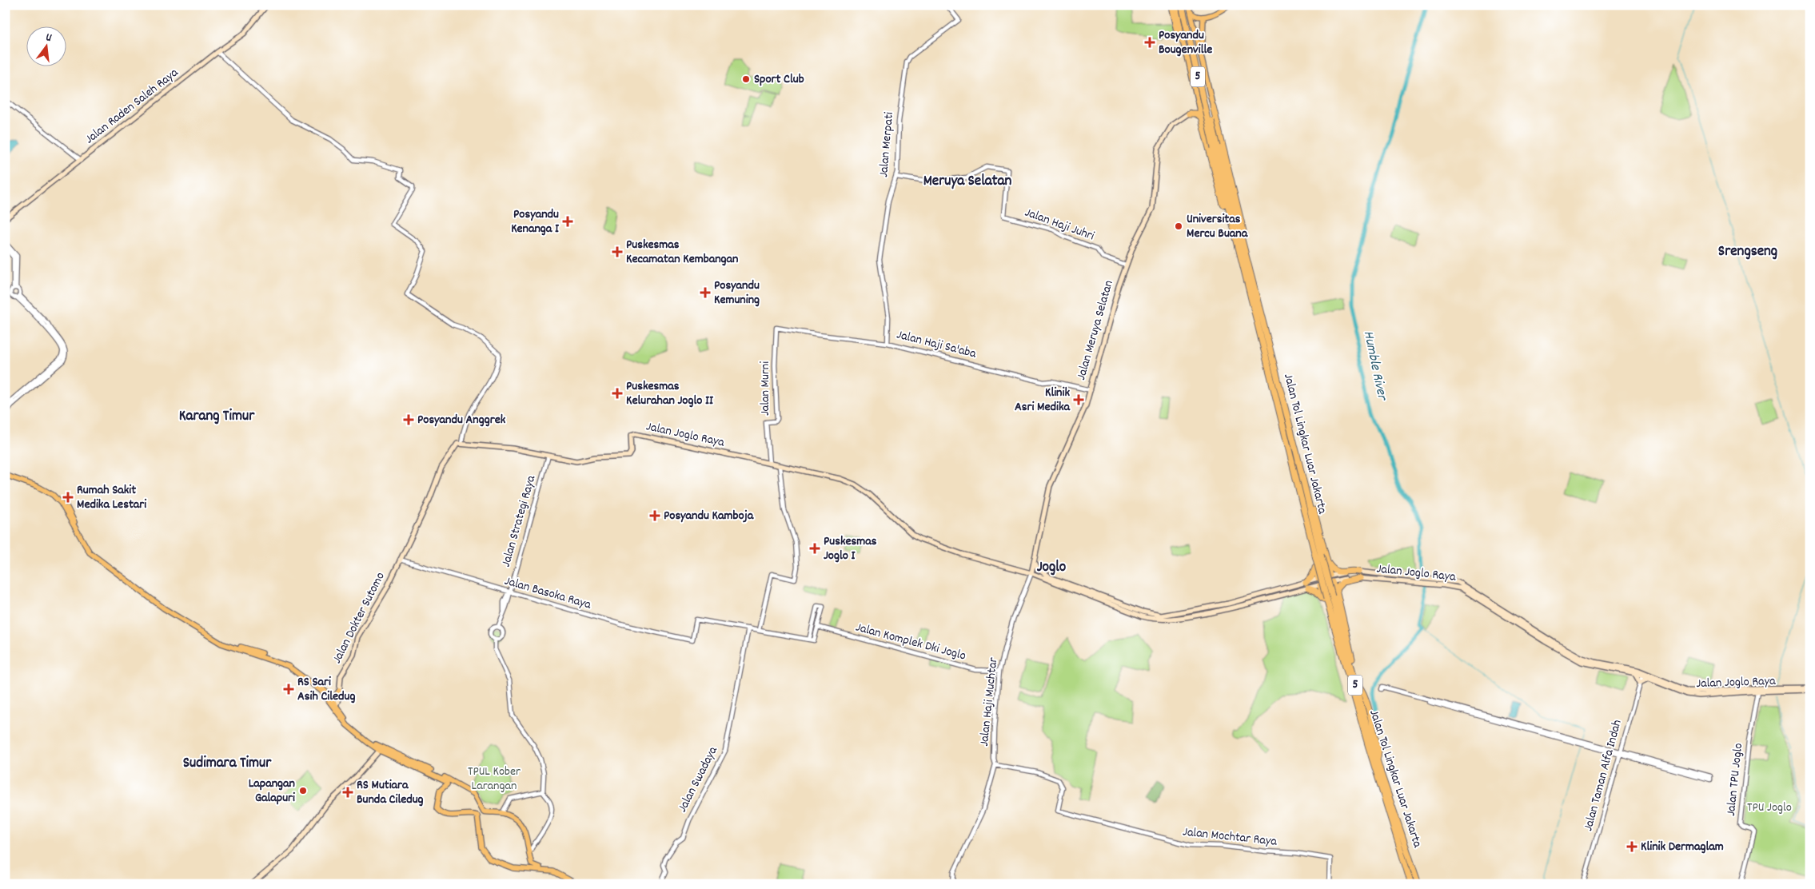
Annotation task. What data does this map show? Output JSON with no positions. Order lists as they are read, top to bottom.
{
  "streets": {
    "highway": ["5", "Jalan Tol Lingkar Luar Jakarta"],
    "main road": [
      "Jalan Raden Saleh Raya",
      "Jalan Meruya Selatan",
      "Jalan Joglo Raya",
      "Jalan Dokter Sutomo"
    ],
    "street": [
      "Jalan Merpati",
      "Jalan Haji Juhri",
      "Jalan Haji Sa'aba",
      "Jalan Murni",
      "Jalan Strategi Raya",
      "Jalan Basoka Raya",
      "Jalan Komplek Dki Joglo",
      "Jalan Haji Muchtar",
      "Jalan Taman Alfa Indah",
      "Jalan Swadaya",
      "Jalan TPU Joglo",
      "Jalan Mochtar Raya"
    ]
  },
  "crossings": [
    ["Jalan Merpati", "Jalan Haji Juhri"],
    ["Jalan Merpati", "Jalan Haji Sa'aba"],
    ["Jalan Haji Juhri", "Jalan Meruya Selatan"],
    ["Jalan Meruya Selatan", "Jalan Haji Sa'aba"],
    ["Jalan Meruya Selatan", "Jalan Joglo Raya"],
    ["Jalan Meruya Selatan", "Jalan Haji Muchtar"],
    ["Jalan Haji Sa'aba", "Jalan Murni"],
    ["Jalan Murni", "Jalan Joglo Raya"],
    ["Jalan Joglo Raya", "Jalan Strategi Raya"],
    ["Jalan Joglo Raya", "Jalan Haji Muchtar"],
    ["Jalan Joglo Raya", "Jalan Taman Alfa Indah"],
    ["Jalan Joglo Raya", "Jalan TPU Joglo"],
    ["Jalan Strategi Raya", "Jalan Basoka Raya"],
    ["Jalan Basoka Raya", "Jalan Dokter Sutomo"],
    ["Jalan Basoka Raya", "Jalan Swadaya"],
    ["Jalan Komplek Dki Joglo", "Jalan Haji Muchtar"],
    ["Jalan Haji Muchtar", "Jalan Mochtar Raya"]
  ],
  "districts": [
    "Meruya Selatan",
    "Srengseng",
    "Karang Timur",
    "Joglo",
    "Sudimara Timur"
  ],
  "water": ["Humble River"],
  "parks": ["TPUL Kober Larangan", "TPU Joglo"],
  "places": {
    "health": [
      "Posyandu Bougenville",
      "Posyandu Kenanga I",
      "Puskesmas Kecamatan Kembangan",
      "Posyandu Kemuning",
      "Puskesmas Kelurahan Joglo II",
      "Klinik Asri Medika",
      "Posyandu Anggrek",
      "Rumah Sakit Medika Lestari",
      "Posyandu Kamboja",
      "Puskesmas Joglo I",
      "RS Sari Asih Ciledug",
      "RS Mutiara Bunda Ciledug",
      "Klinik Dermaglam"
    ],
    "other": ["Sport Club", "Universitas Mercu Buana", "Lapangan Galapuri"]
  },
  "north": "top"
}
